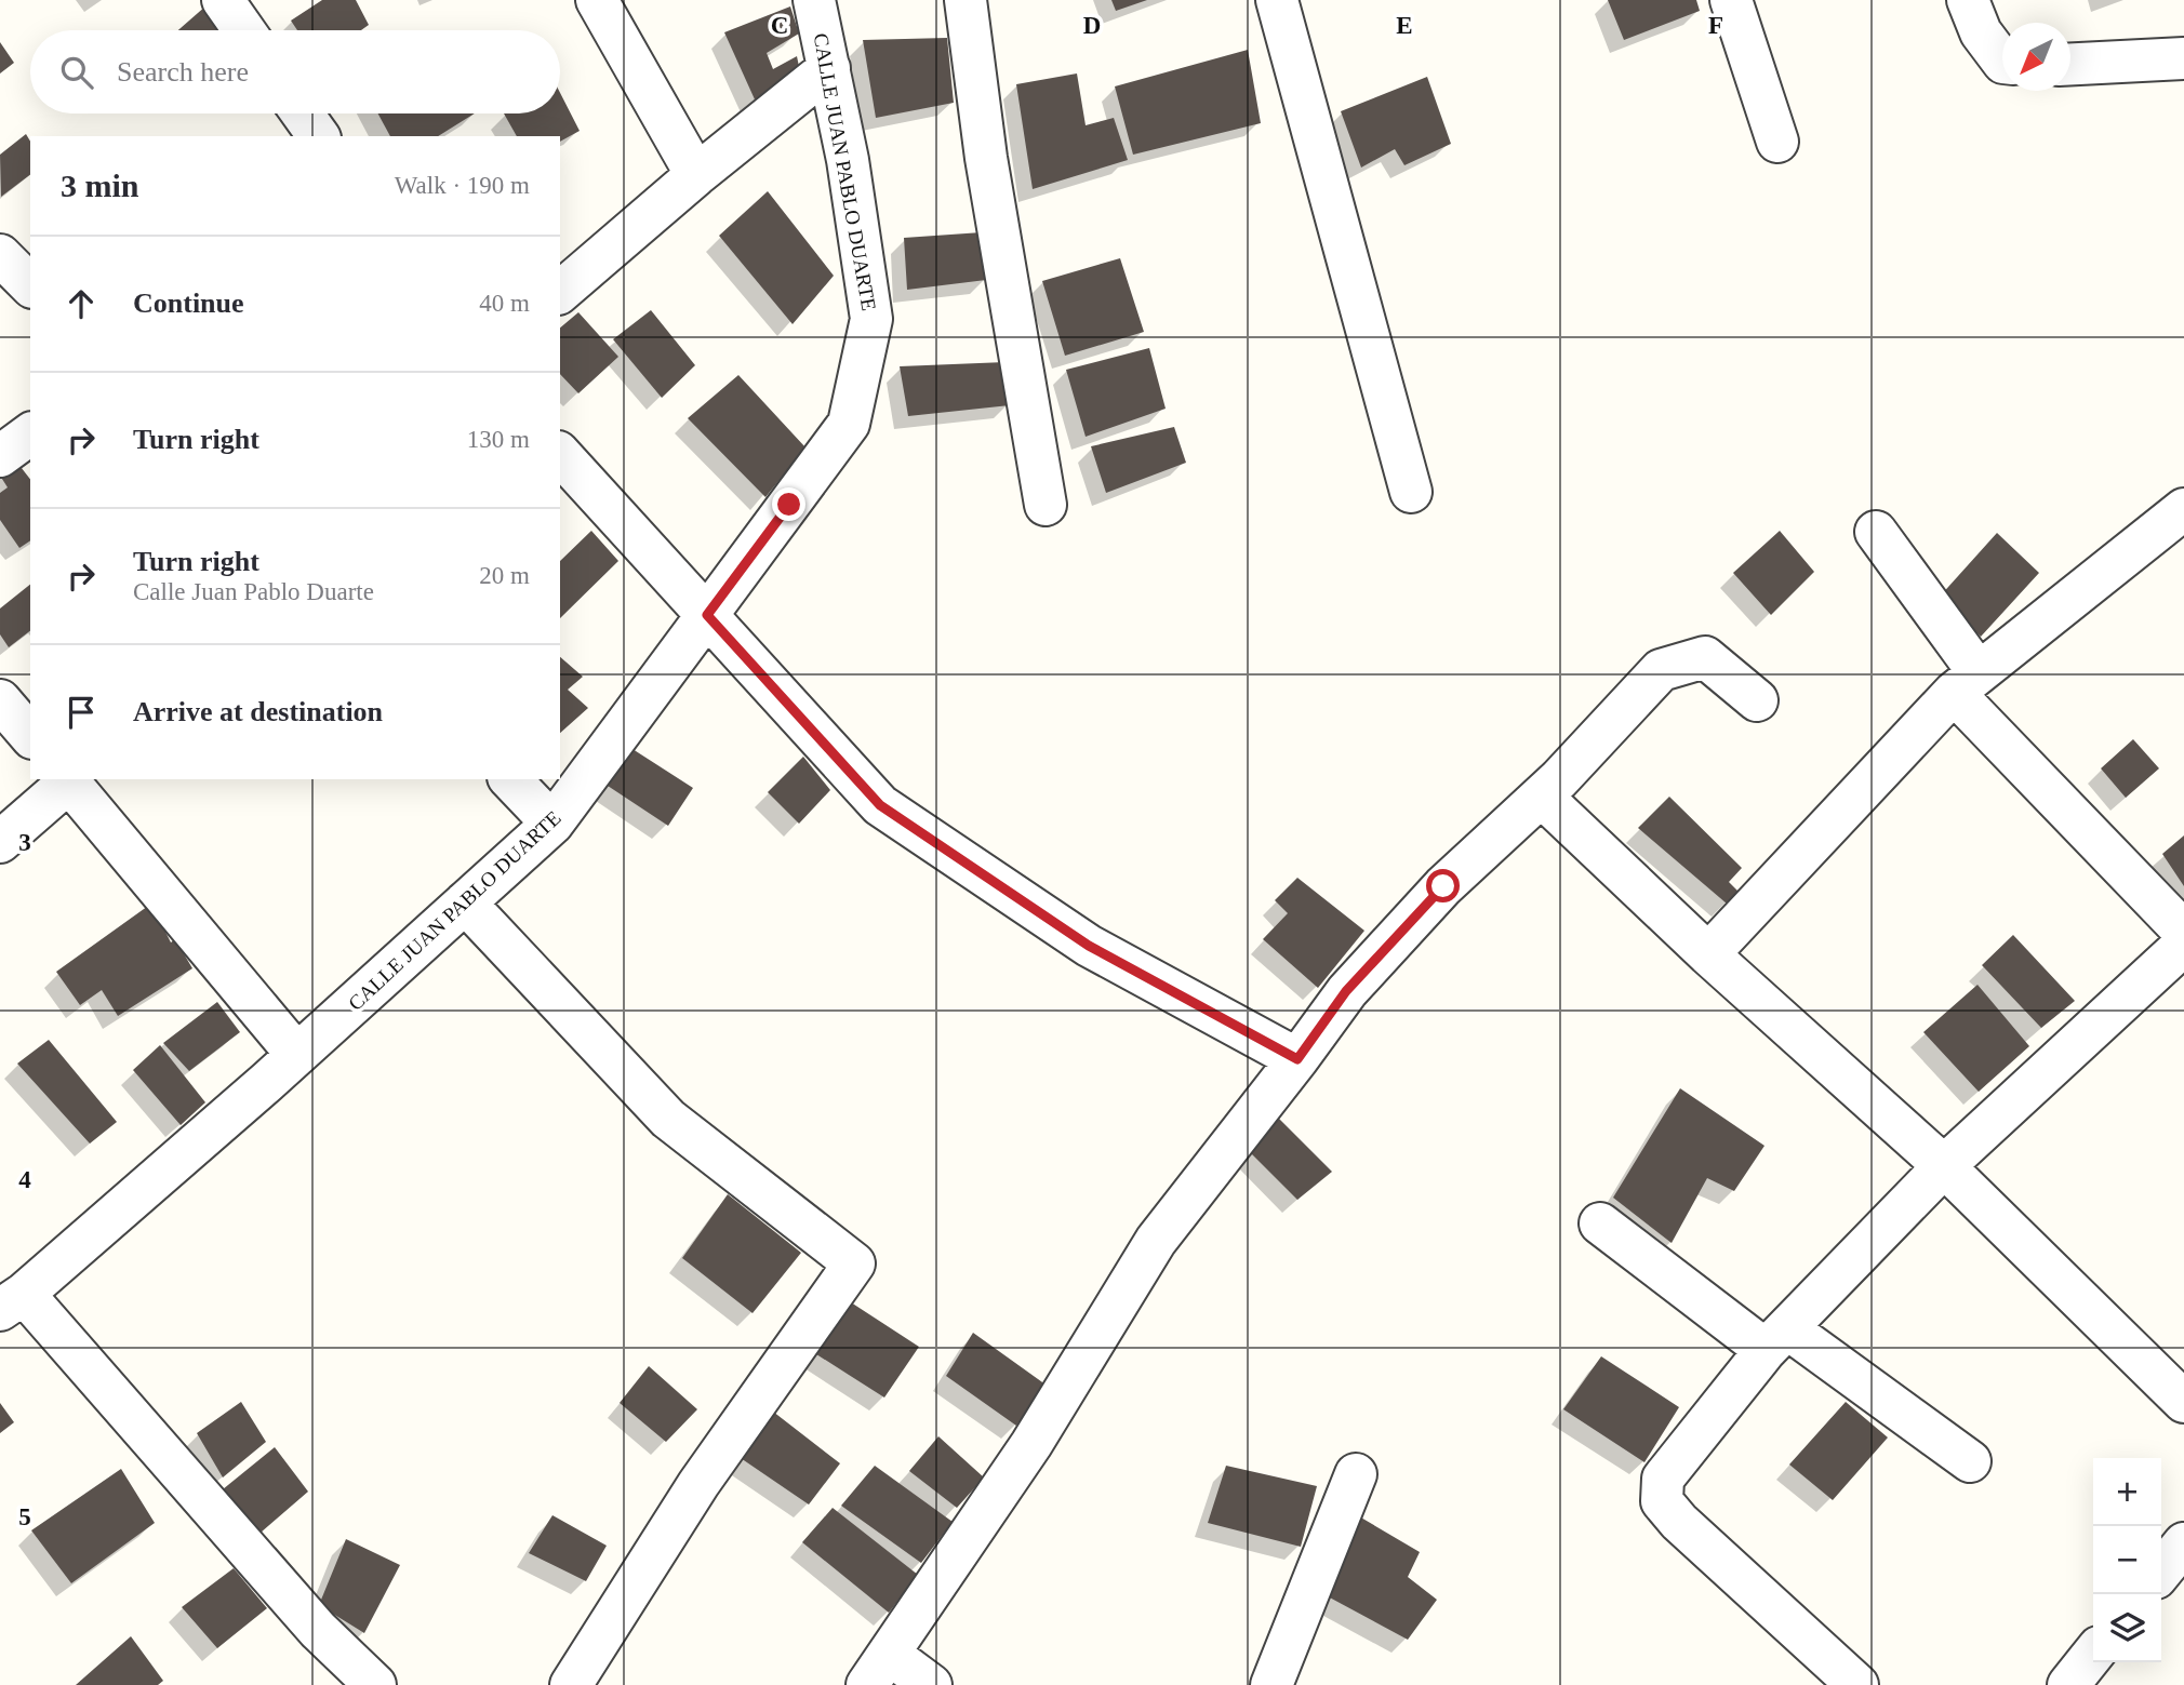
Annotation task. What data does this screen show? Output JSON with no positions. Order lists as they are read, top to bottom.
{
  "streets": {
    "street": ["CALLE JUAN PABLO DUARTE"]
  },
  "north": "bottom left",
  "page": {
    "search": "Search here",
    "heading": ["3 min", "Walk · 190 m"],
    "list": [
      ["Continue", "40 m"],
      ["Turn right", "130 m"],
      ["Turn right", "Calle Juan Pablo Duarte", "20 m"],
      "Arrive at destination"
    ],
    "map_buttons": ["+", "−"]
  },
  "grid": {
    "columns": [
      "C",
      "D",
      "E",
      "F"
    ],
    "rows": ["3", "4", "5"]
  }
}
